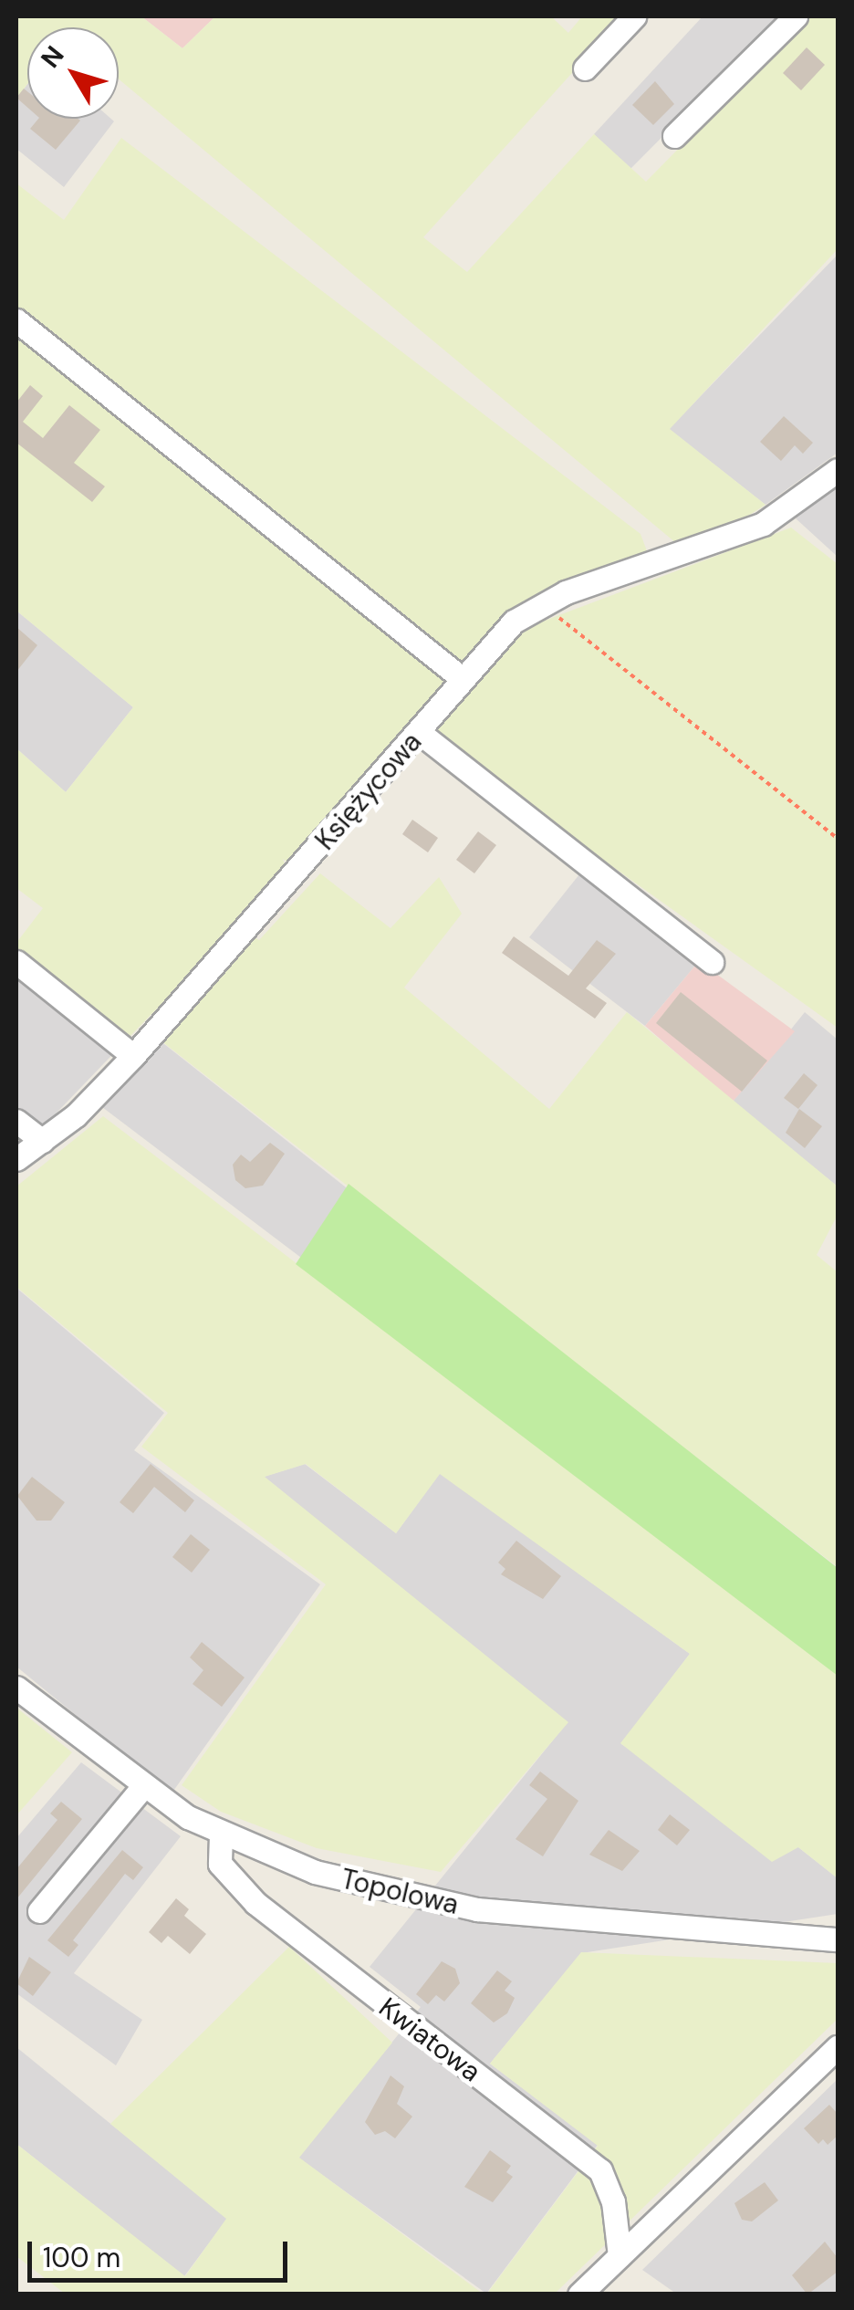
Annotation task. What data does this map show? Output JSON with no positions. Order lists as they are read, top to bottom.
{
  "streets": {
    "street": ["Księżycowa", "Topolowa", "Kwiatowa"]
  },
  "crossings": [
    ["Topolowa", "Kwiatowa"]
  ],
  "scale_bar": "100 m",
  "north": "top left"
}
